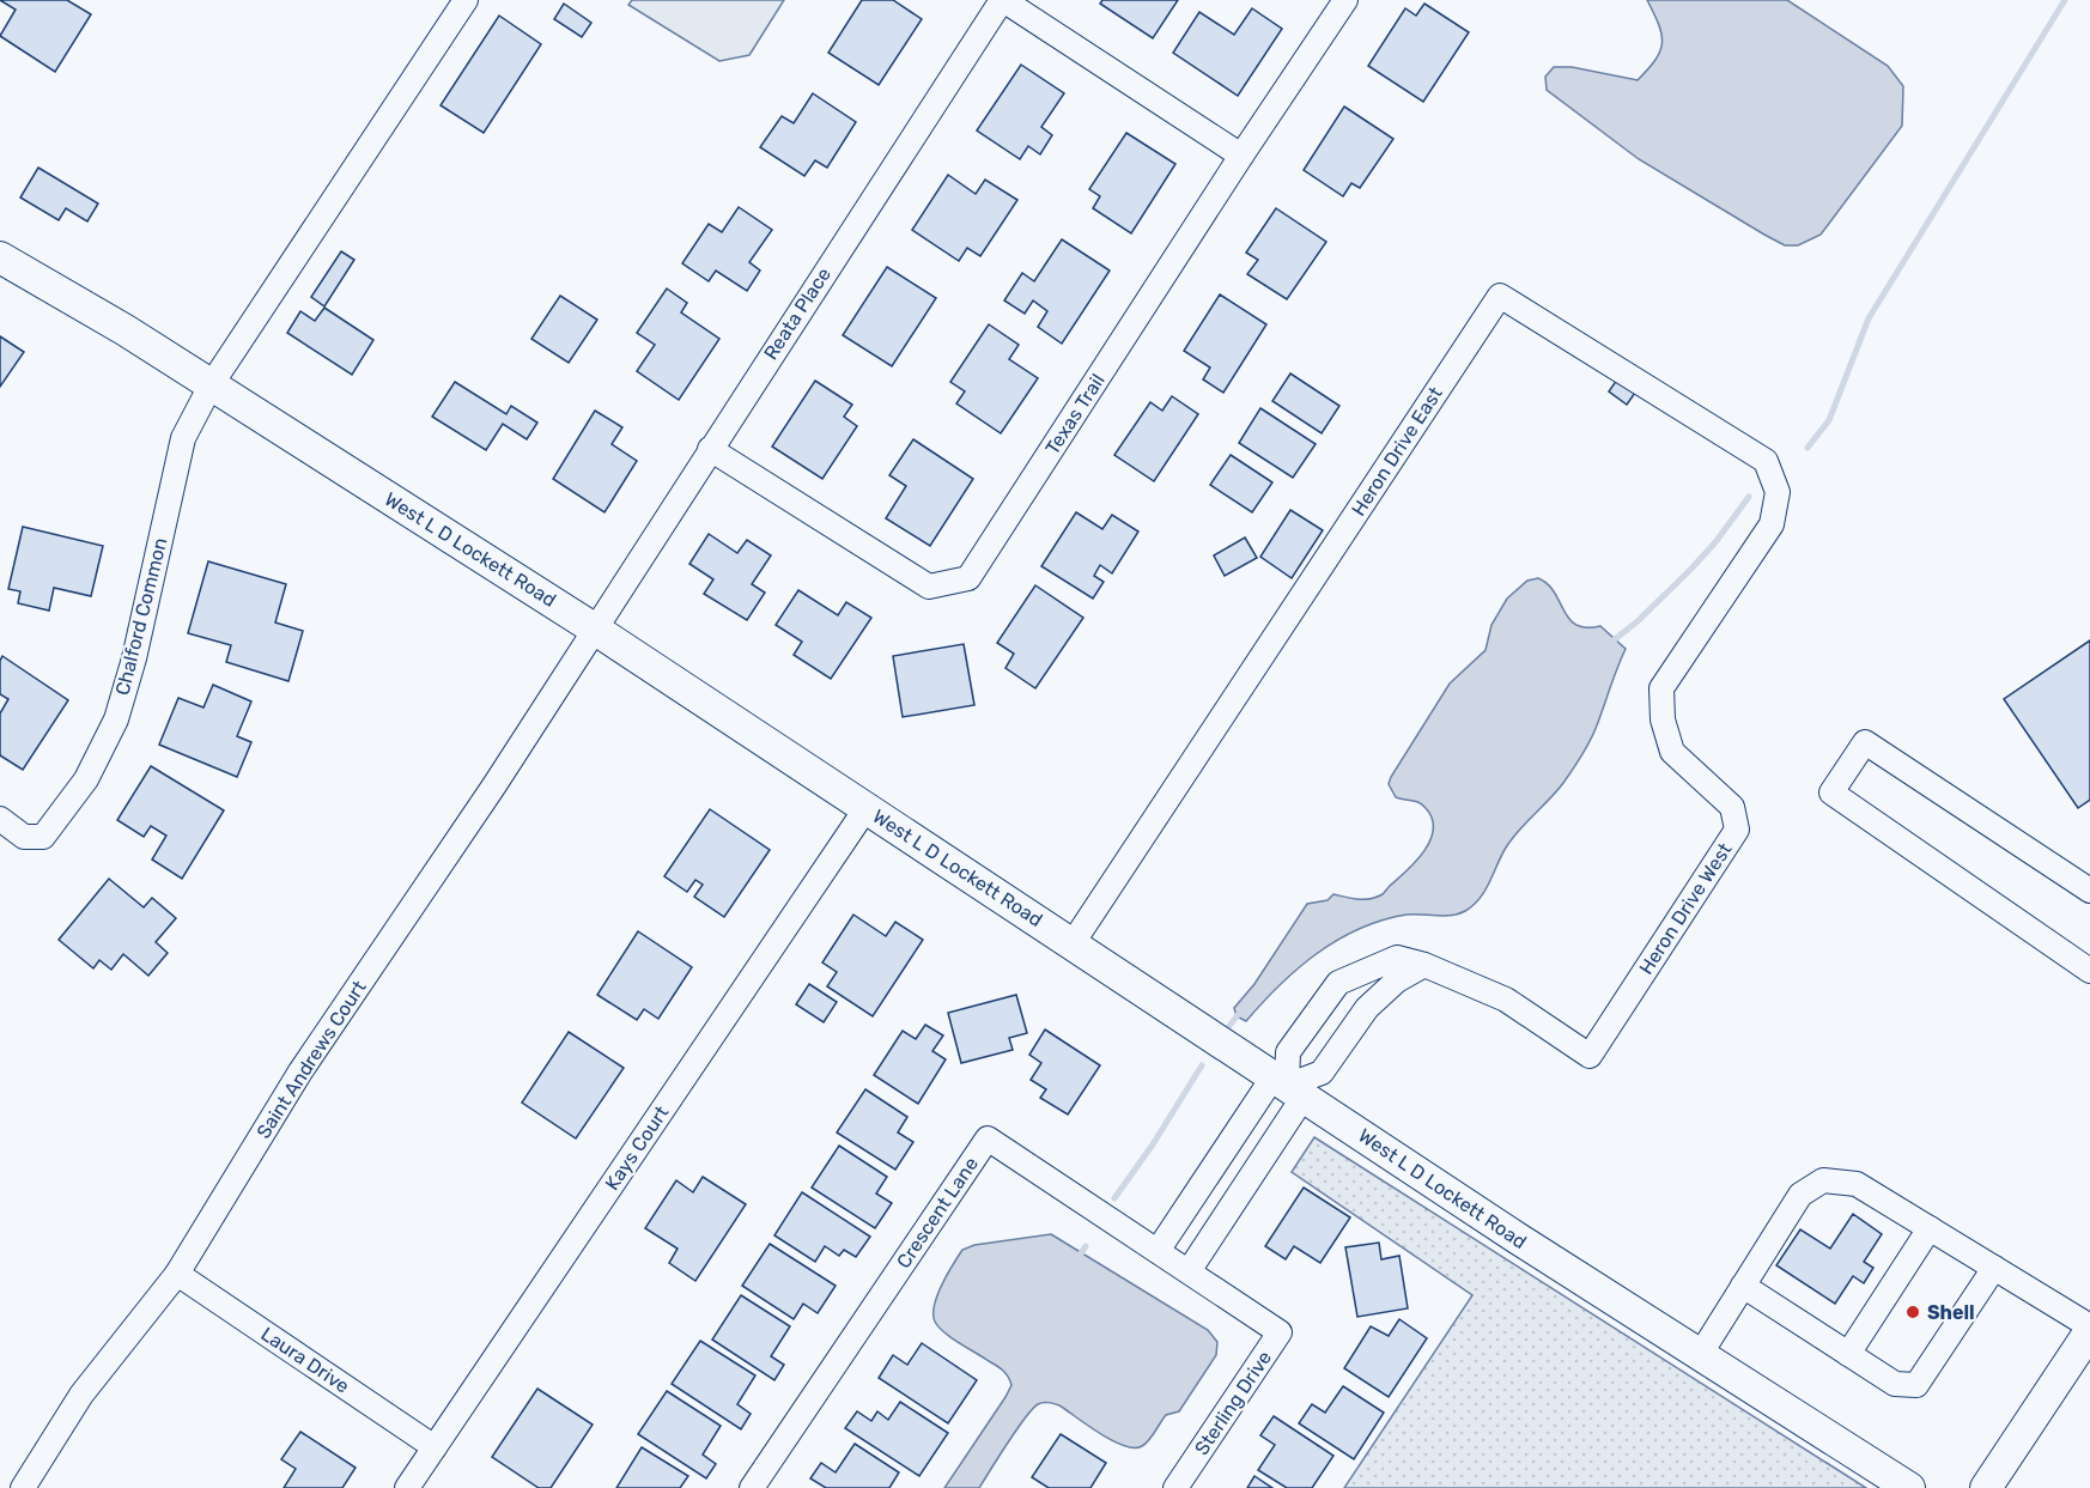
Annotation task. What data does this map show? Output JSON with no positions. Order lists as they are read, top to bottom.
{
  "streets": {
    "main road": ["West L D Lockett Road"],
    "street": [
      "Reata Place",
      "Texas Trail",
      "Heron Drive East",
      "Chalford Common",
      "Heron Drive West",
      "Saint Andrews Court",
      "Kays Court",
      "Crescent Lane",
      "Laura Drive",
      "Sterling Drive"
    ]
  },
  "crossings": [
    ["Reata Place", "Texas Trail"],
    ["Reata Place", "West L D Lockett Road"],
    ["Reata Place", "Saint Andrews Court"],
    ["Heron Drive East", "West L D Lockett Road"],
    ["Heron Drive East", "Heron Drive West"],
    ["West L D Lockett Road", "Chalford Common"],
    ["West L D Lockett Road", "Heron Drive West"],
    ["West L D Lockett Road", "Saint Andrews Court"],
    ["West L D Lockett Road", "Kays Court"],
    ["Saint Andrews Court", "Laura Drive"],
    ["Kays Court", "Laura Drive"],
    ["Crescent Lane", "Sterling Drive"]
  ],
  "places": ["Shell"]
}
